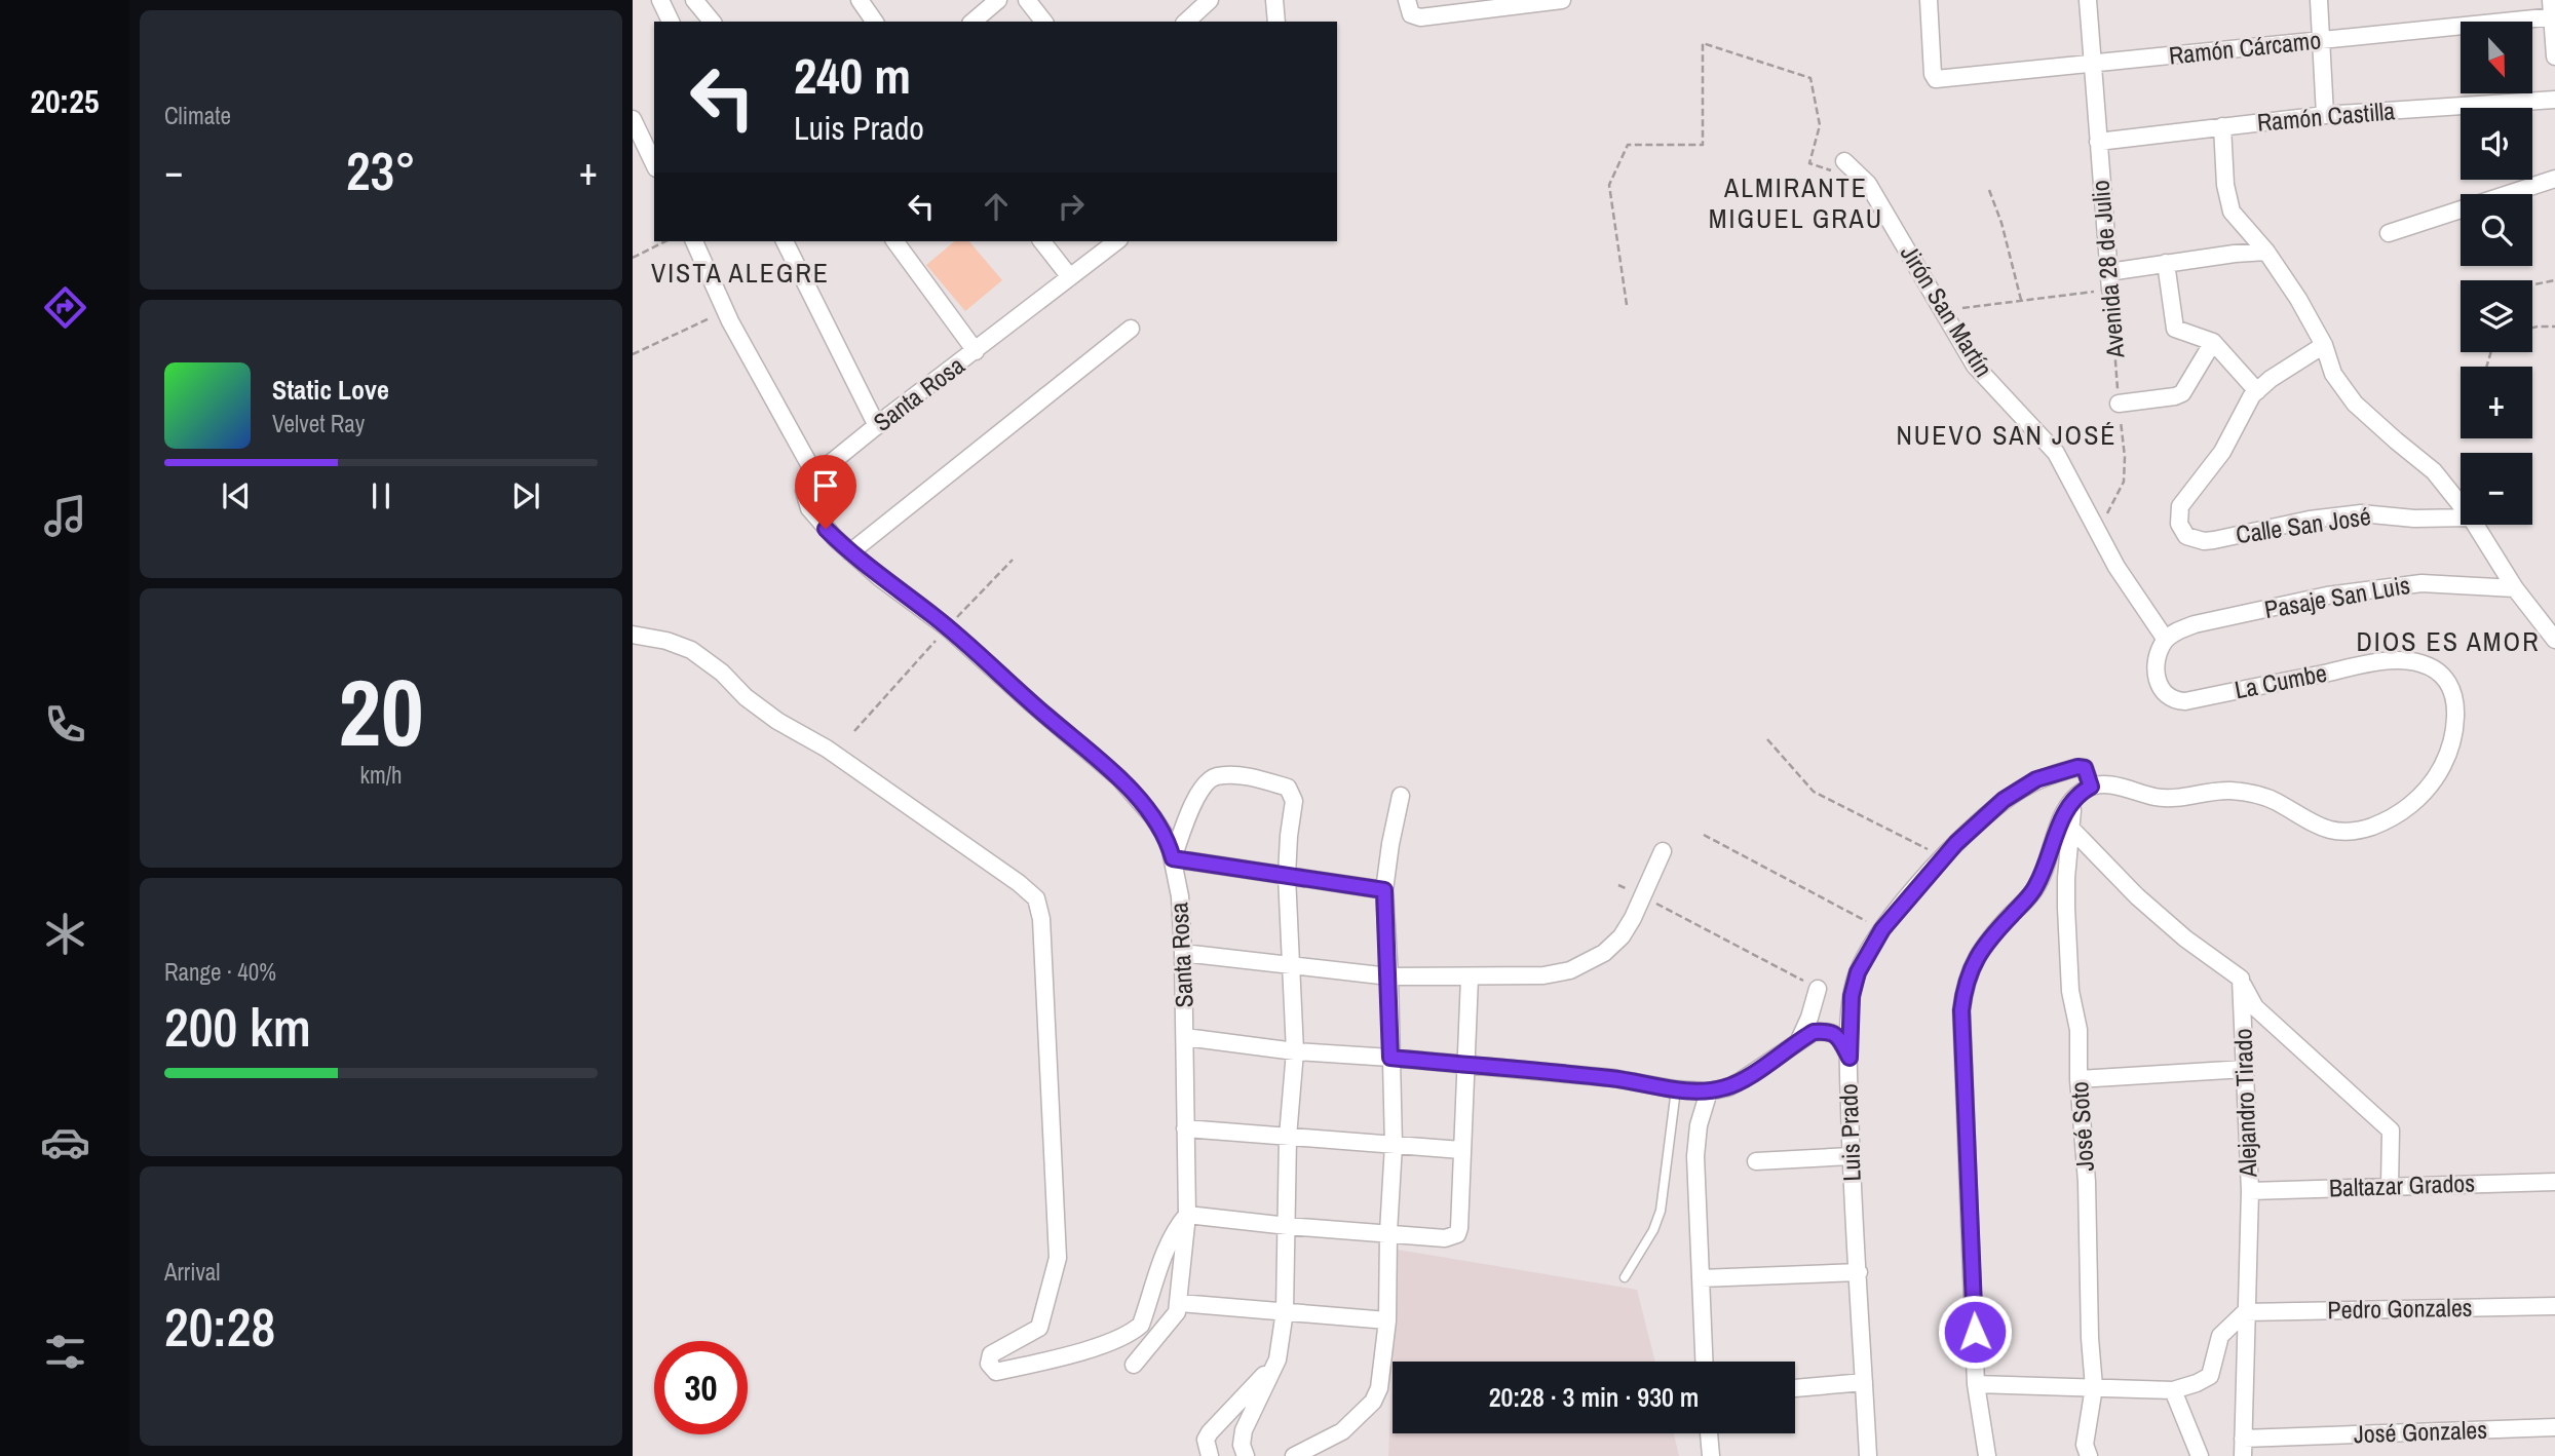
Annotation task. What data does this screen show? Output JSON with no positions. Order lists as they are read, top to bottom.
{
  "streets": {
    "street": [
      "Ramón Cárcamo",
      "Ramón Castilla",
      "Avenida 28 de Julio",
      "Jirón San Martín",
      "Santa Rosa",
      "Calle San José",
      "Pasaje San Luis",
      "La Cumbe",
      "Alejandro Tirado",
      "José Soto",
      "Luis Prado",
      "Baltazar Grados",
      "Pedro Gonzales",
      "José Gonzales"
    ]
  },
  "crossings": [
    ["Ramón Cárcamo", "Avenida 28 de Julio"],
    ["Ramón Castilla", "Avenida 28 de Julio"],
    ["Avenida 28 de Julio", "Jirón San Martín"],
    ["Jirón San Martín", "Pasaje San Luis"],
    ["Jirón San Martín", "La Cumbe"],
    ["Pasaje San Luis", "La Cumbe"],
    ["La Cumbe", "Luis Prado"],
    ["Alejandro Tirado", "Baltazar Grados"],
    ["Alejandro Tirado", "Pedro Gonzales"],
    ["Alejandro Tirado", "José Gonzales"]
  ],
  "districts": [
    "ALMIRANTE MIGUEL GRAU",
    "VISTA ALEGRE",
    "NUEVO SAN JOSÉ",
    "DIOS ES AMOR"
  ],
  "north": "bottom",
  "page": {
    "tabs": "20:25",
    "tile": [
      "Climate",
      ["20", "km/h"],
      ["Range · 40%", "200 km"],
      ["Arrival", "20:28"]
    ],
    "map_buttons": ["+", "−"],
    "turn": ["240 m", "Luis Prado"],
    "heat": ["−", "23°", "+"],
    "song": ["Static Love", "Velvet Ray"],
    "limit": "30",
    "trip": "20:28 · 3 min · 930 m"
  }
}
